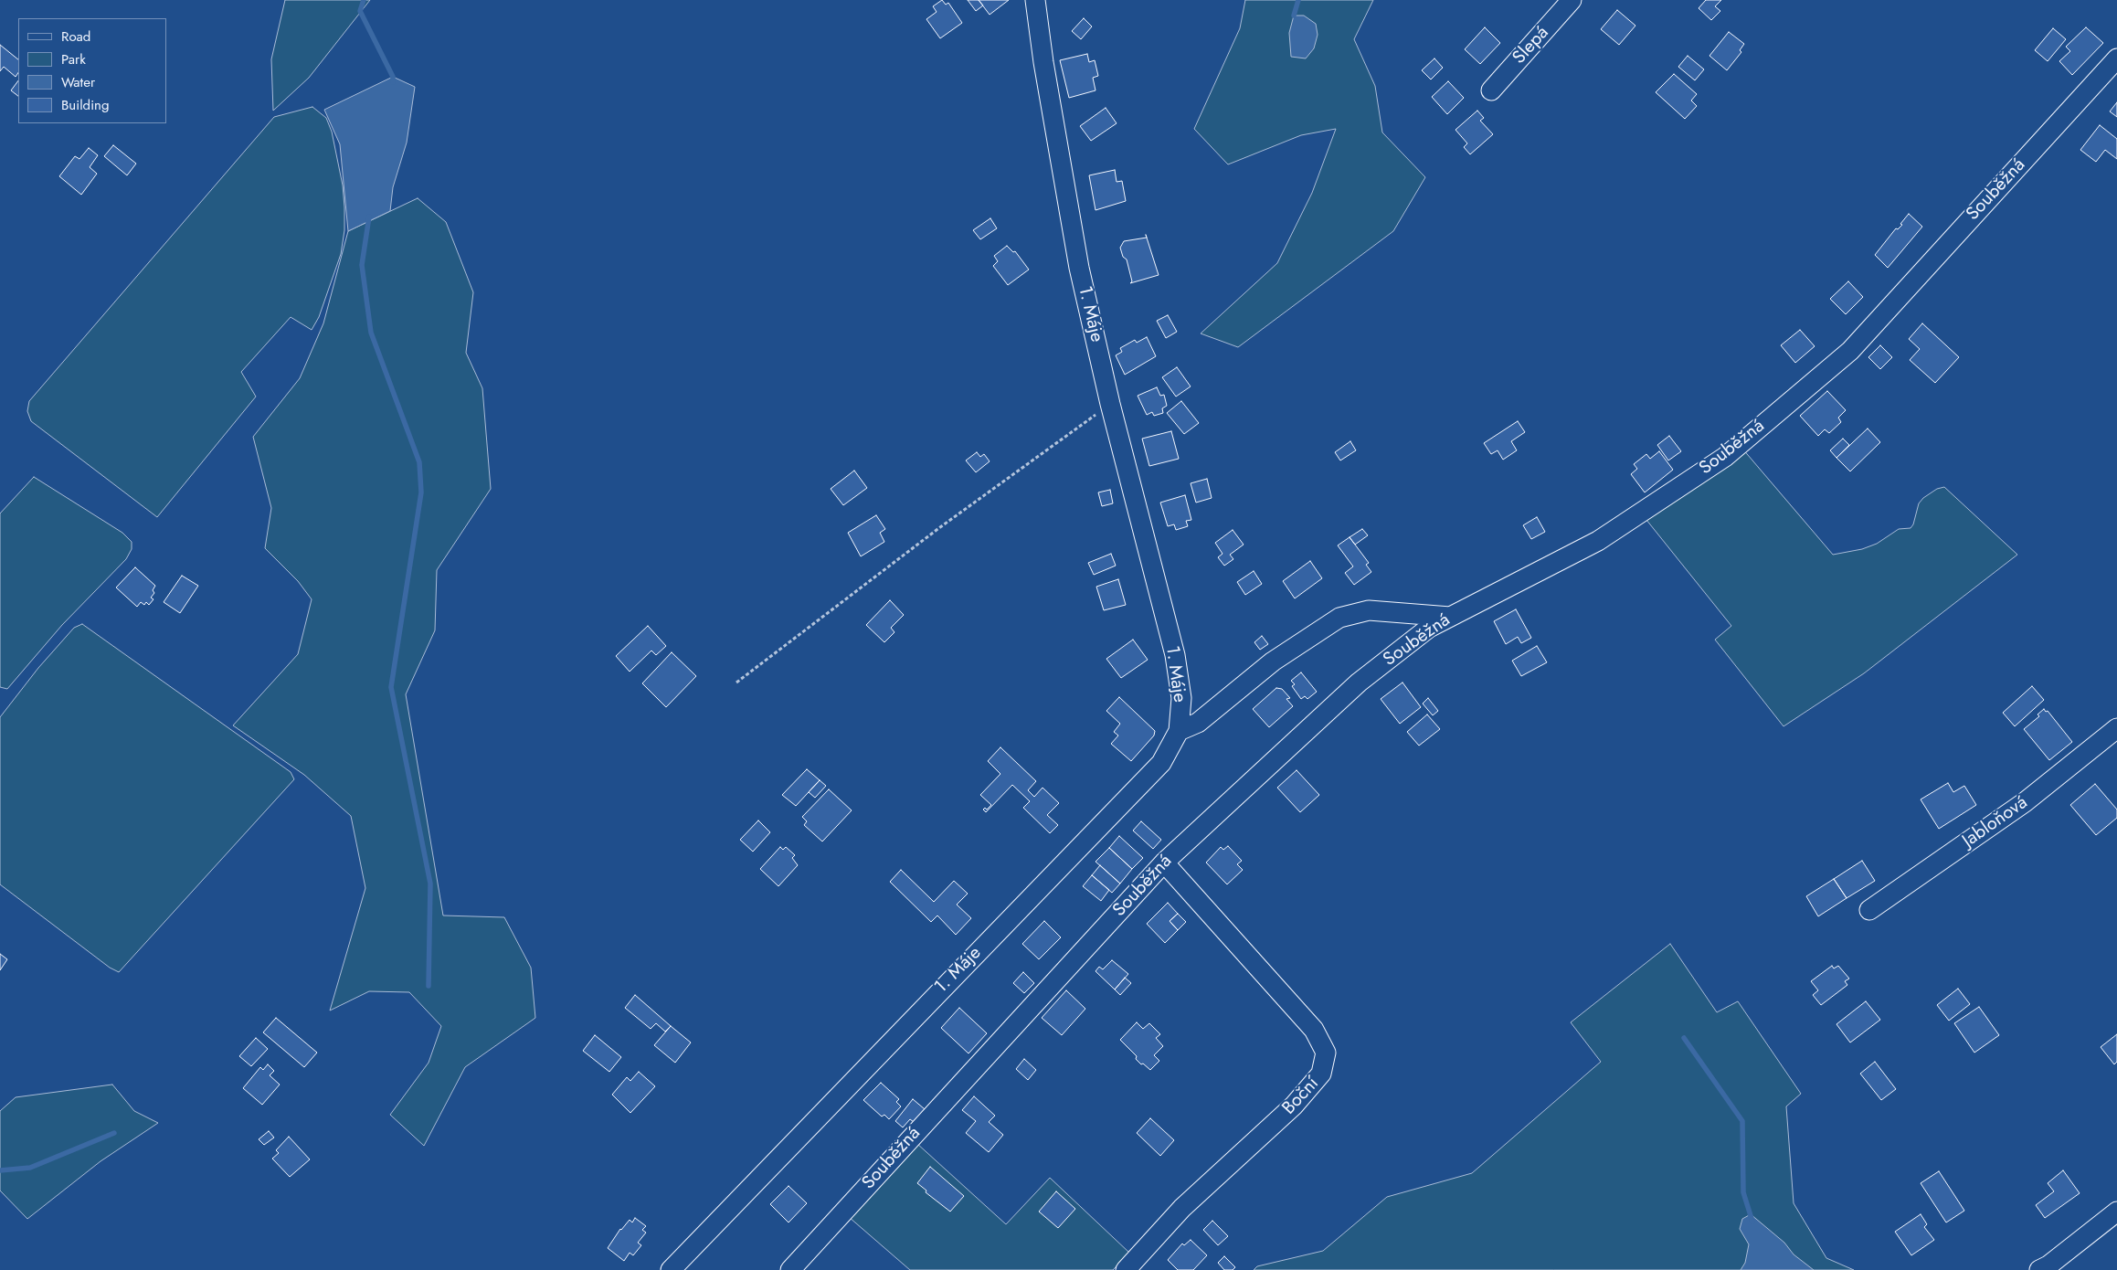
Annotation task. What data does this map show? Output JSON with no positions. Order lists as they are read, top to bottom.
{
  "streets": {
    "street": [
      "Slepá",
      "Souběžná",
      "1. Máje",
      "Jabloňová",
      "Boční"
    ]
  },
  "crossings": [
    ["Souběžná", "Boční"]
  ],
  "legend": [
    "Road",
    "Park",
    "Water",
    "Building"
  ]
}
